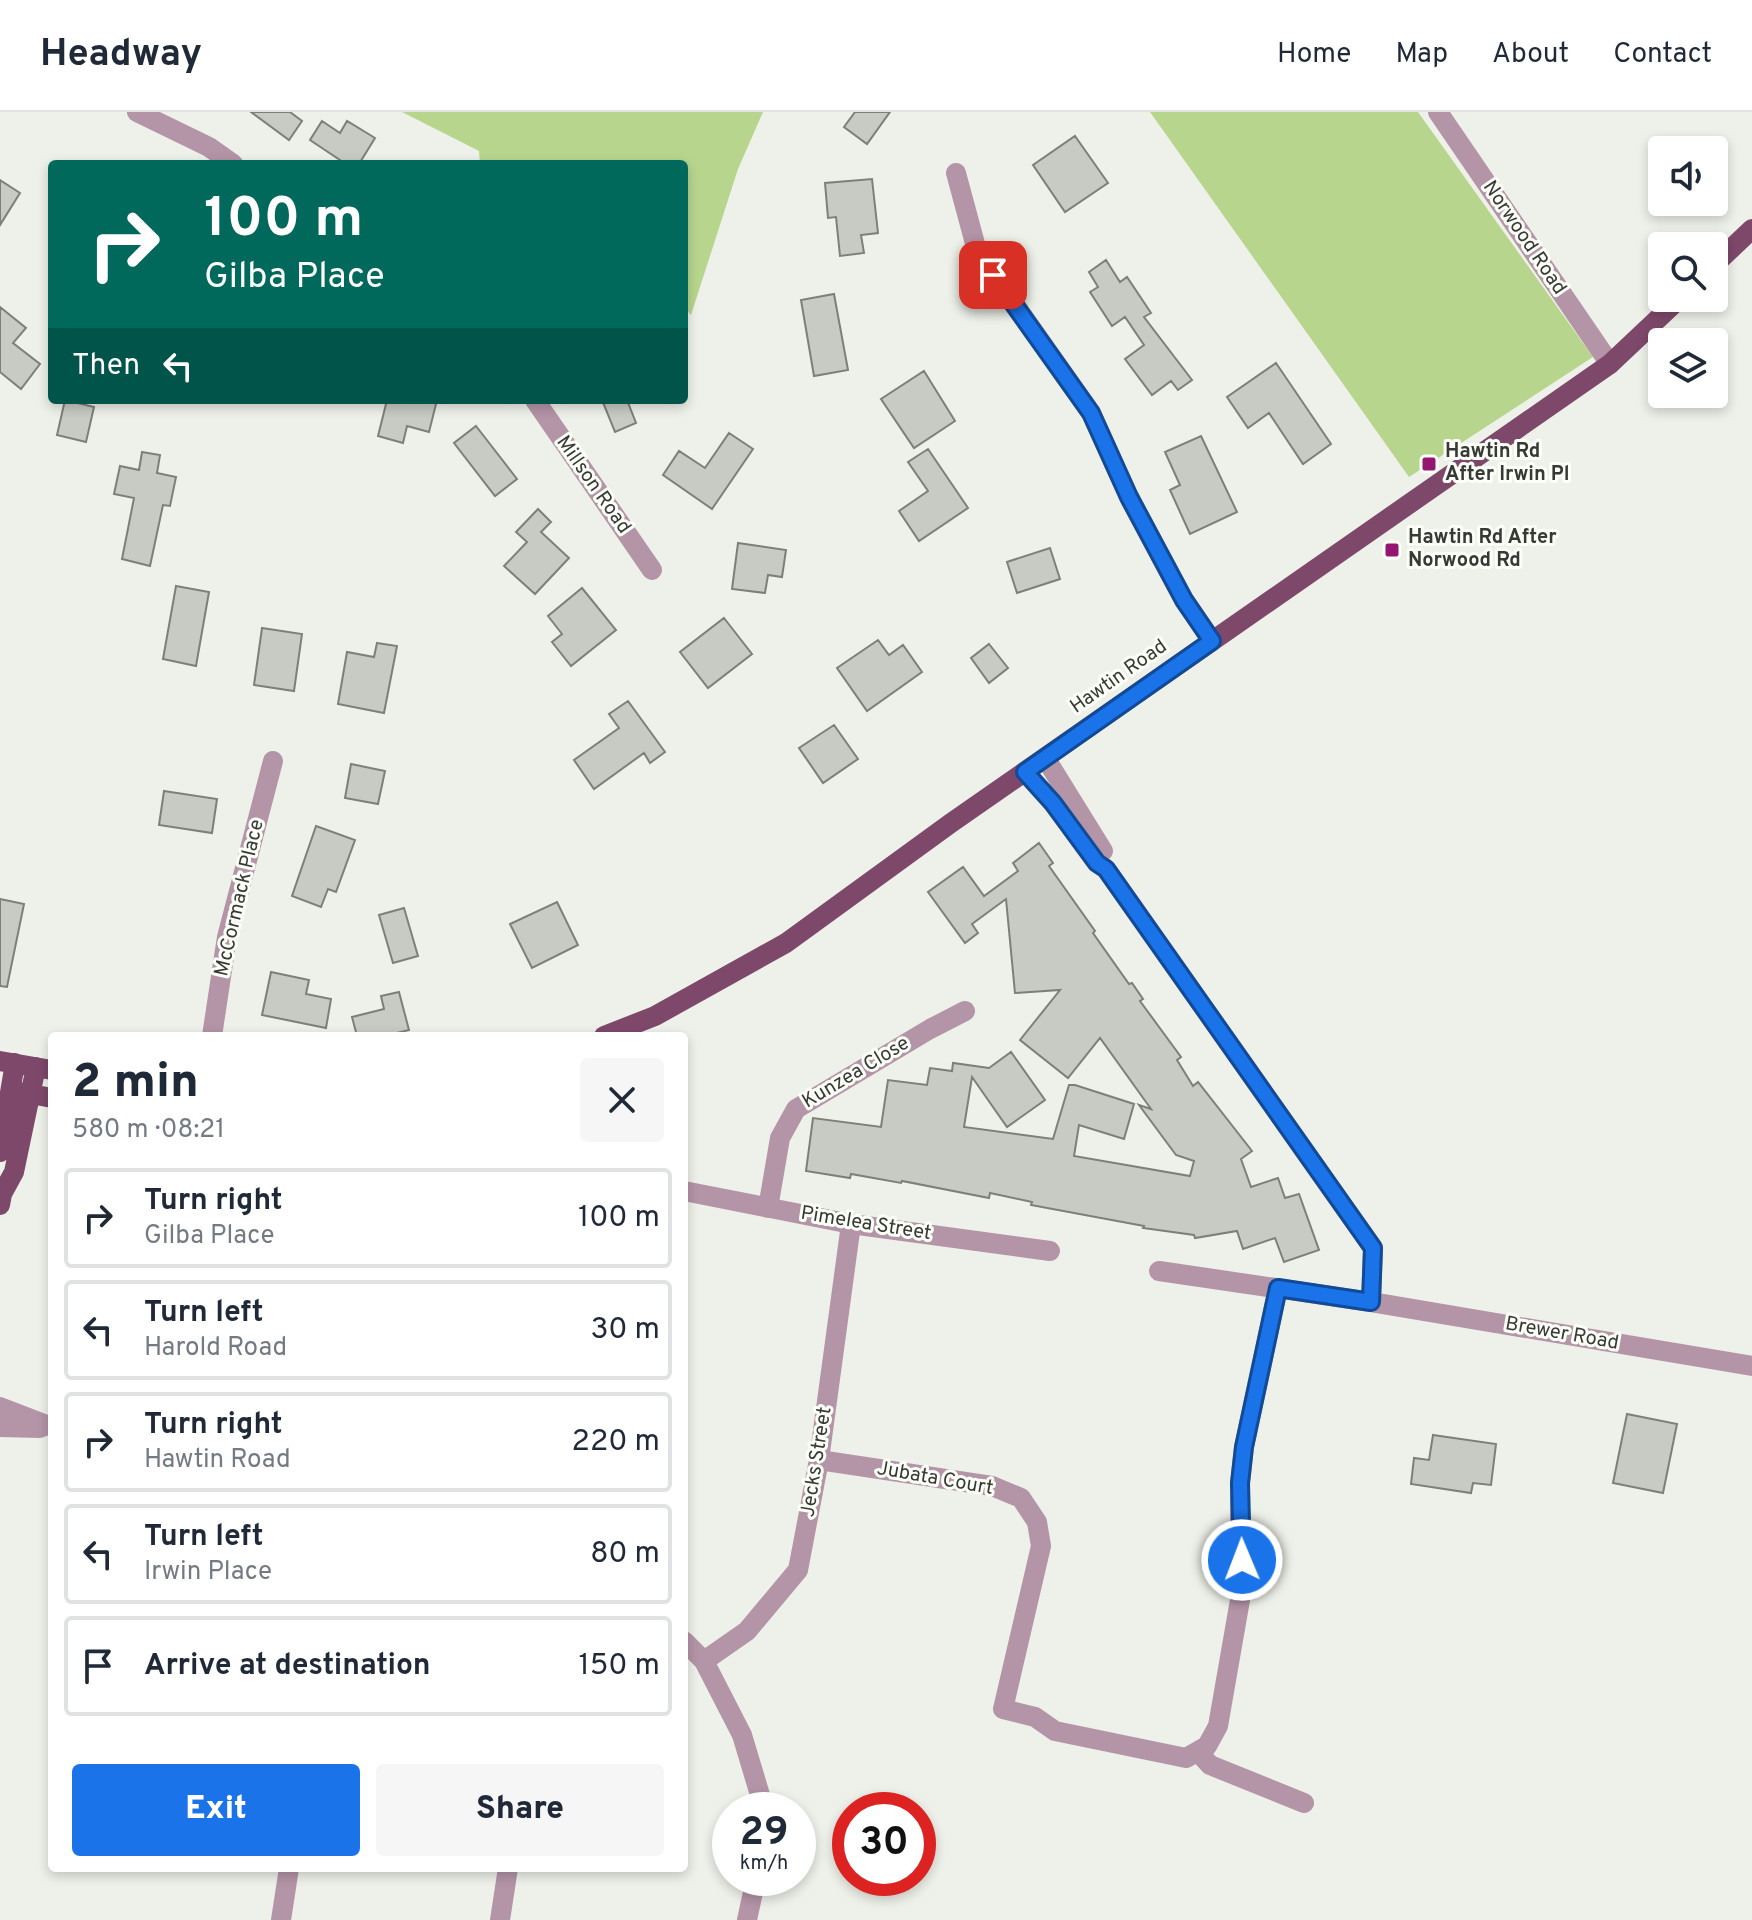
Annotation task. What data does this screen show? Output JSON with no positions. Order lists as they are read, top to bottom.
{
  "streets": {
    "main road": ["Hawtin Road"],
    "street": [
      "Norwood Road",
      "Millson Road",
      "McCormack Place",
      "Kunzea Close",
      "Pimelea Street",
      "Brewer Road",
      "Jecks Street",
      "Jubata Court"
    ]
  },
  "crossings": [
    ["Norwood Road", "Hawtin Road"],
    ["Kunzea Close", "Pimelea Street"],
    ["Pimelea Street", "Jecks Street"],
    ["Jecks Street", "Jubata Court"]
  ],
  "places": {
    "transit": ["Hawtin Rd After Irwin Pl", "Hawtin Rd After Norwood Rd"]
  },
  "page": {
    "header": "Headway",
    "nav": [
      "Home",
      "Map",
      "About",
      "Contact"
    ],
    "turn": ["100 m", "Gilba Place"],
    "then": "Then",
    "heading": ["2 min", "580 m · 08:21"],
    "list": [
      {
        "name": "Turn right",
        "note": "Gilba Place",
        "value": "100 m"
      },
      {
        "name": "Turn left",
        "note": "Harold Road",
        "value": "30 m"
      },
      {
        "name": "Turn right",
        "note": "Hawtin Road",
        "value": "220 m"
      },
      {
        "name": "Turn left",
        "note": "Irwin Place",
        "value": "80 m"
      },
      {
        "name": "Arrive at destination",
        "value": "150 m"
      }
    ],
    "buttons": ["Exit", "Share"],
    "speed": "29 km/h",
    "limit": "30"
  }
}
